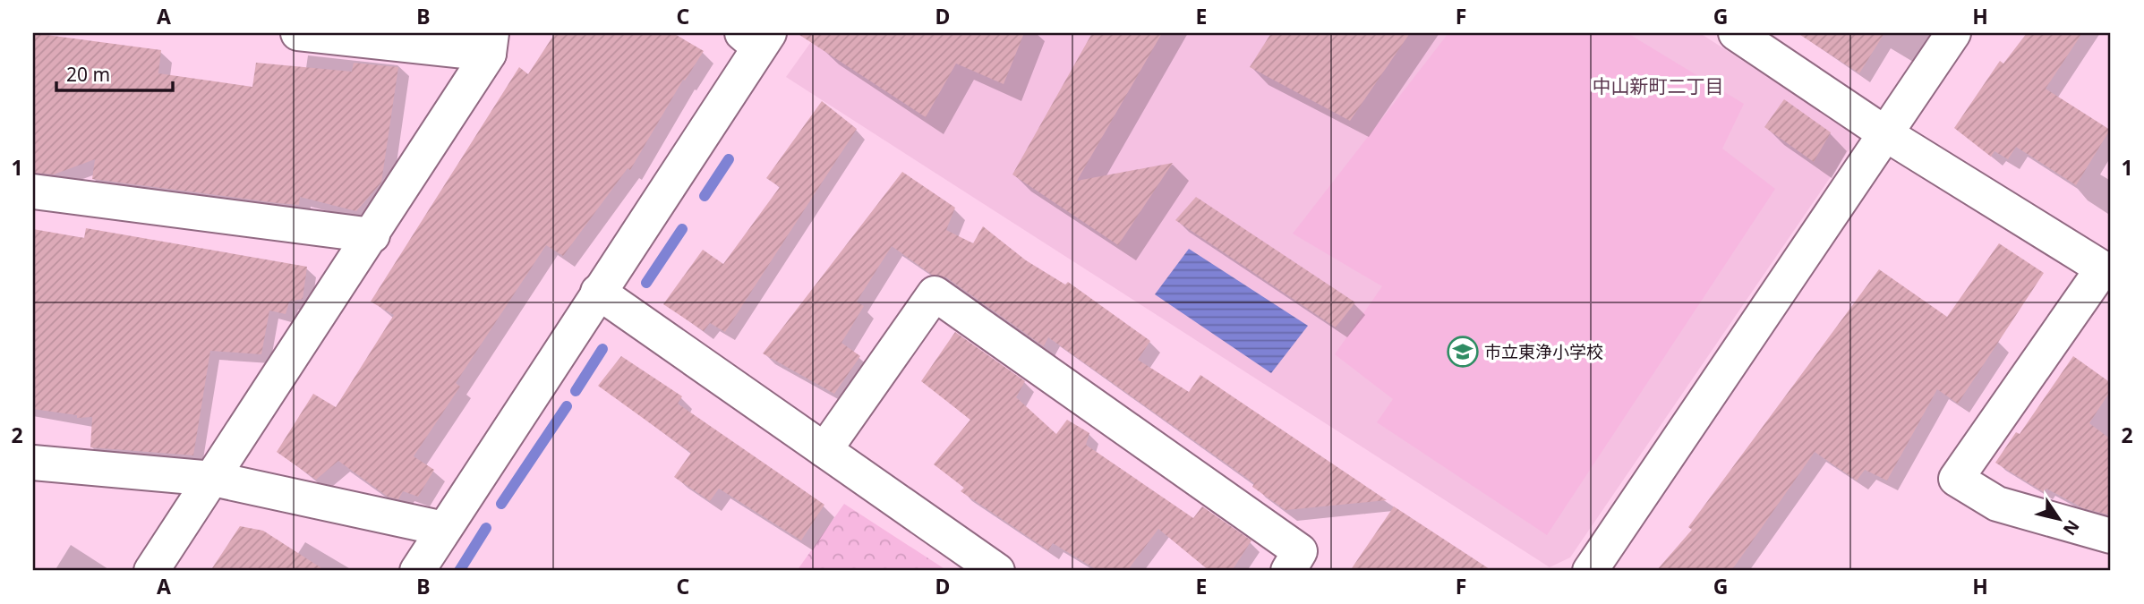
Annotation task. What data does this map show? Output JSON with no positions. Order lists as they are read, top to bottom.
{
  "districts": ["中山新町二丁目"],
  "places": {
    "school or university": ["市立東浄小学校"]
  },
  "scale_bar": "20 m",
  "north": "bottom right",
  "grid": {
    "columns": [
      "A",
      "B",
      "C",
      "D",
      "E",
      "F",
      "G",
      "H"
    ],
    "rows": ["1", "2"]
  }
}
